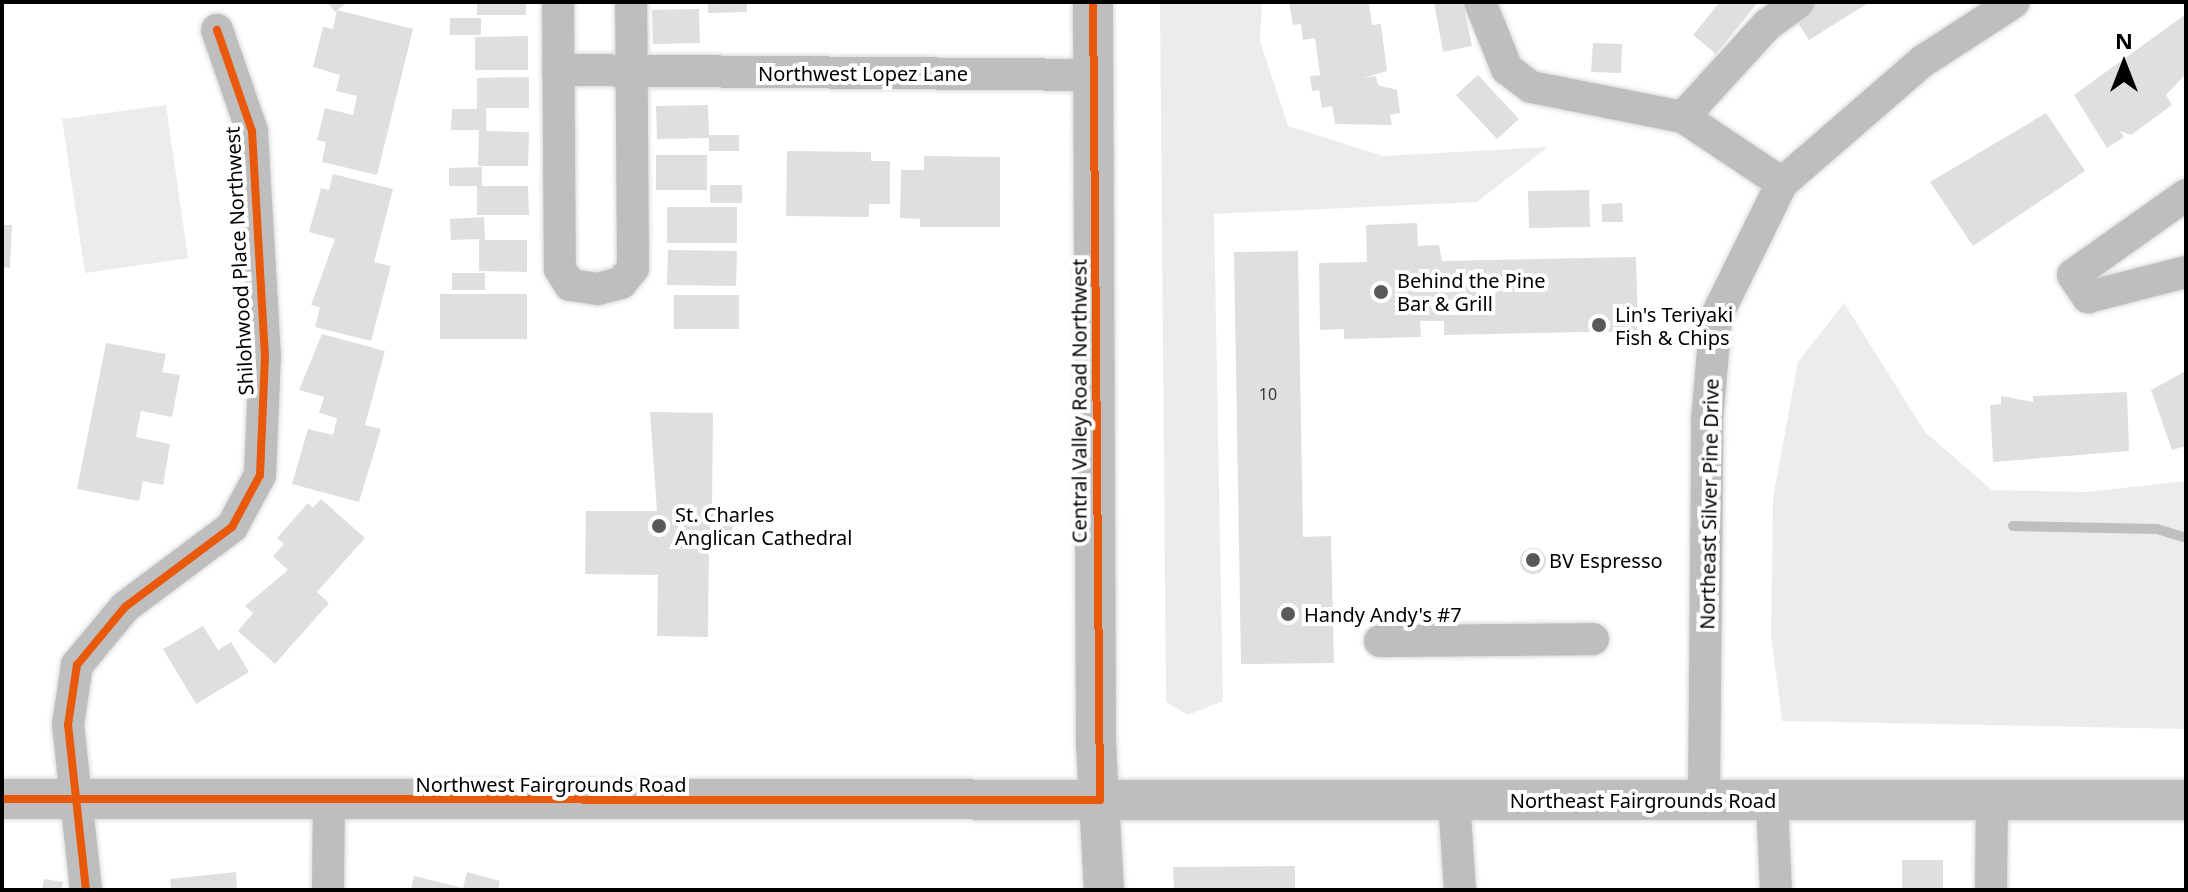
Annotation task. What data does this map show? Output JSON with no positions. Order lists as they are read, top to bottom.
{
  "streets": {
    "main road": ["Central Valley Road Northwest", "Northwest Fairgrounds Road", "Northeast Fairgrounds Road"],
    "street": ["Northwest Lopez Lane", "Shilohwood Place Northwest", "Northeast Silver Pine Drive"]
  },
  "crossings": [
    ["Northwest Lopez Lane", "Central Valley Road Northwest"],
    ["Shilohwood Place Northwest", "Northwest Fairgrounds Road"],
    ["Central Valley Road Northwest", "Northwest Fairgrounds Road"],
    ["Central Valley Road Northwest", "Northeast Fairgrounds Road"],
    ["Northeast Silver Pine Drive", "Northeast Fairgrounds Road"],
    ["Northwest Fairgrounds Road", "Northeast Fairgrounds Road"]
  ],
  "places": [
    "Behind the Pine Bar & Grill",
    "Lin's Teriyaki Fish & Chips",
    "St. Charles Anglican Cathedral",
    "BV Espresso",
    "Handy Andy's #7"
  ],
  "house_numbers": ["10"],
  "north": "top"
}
